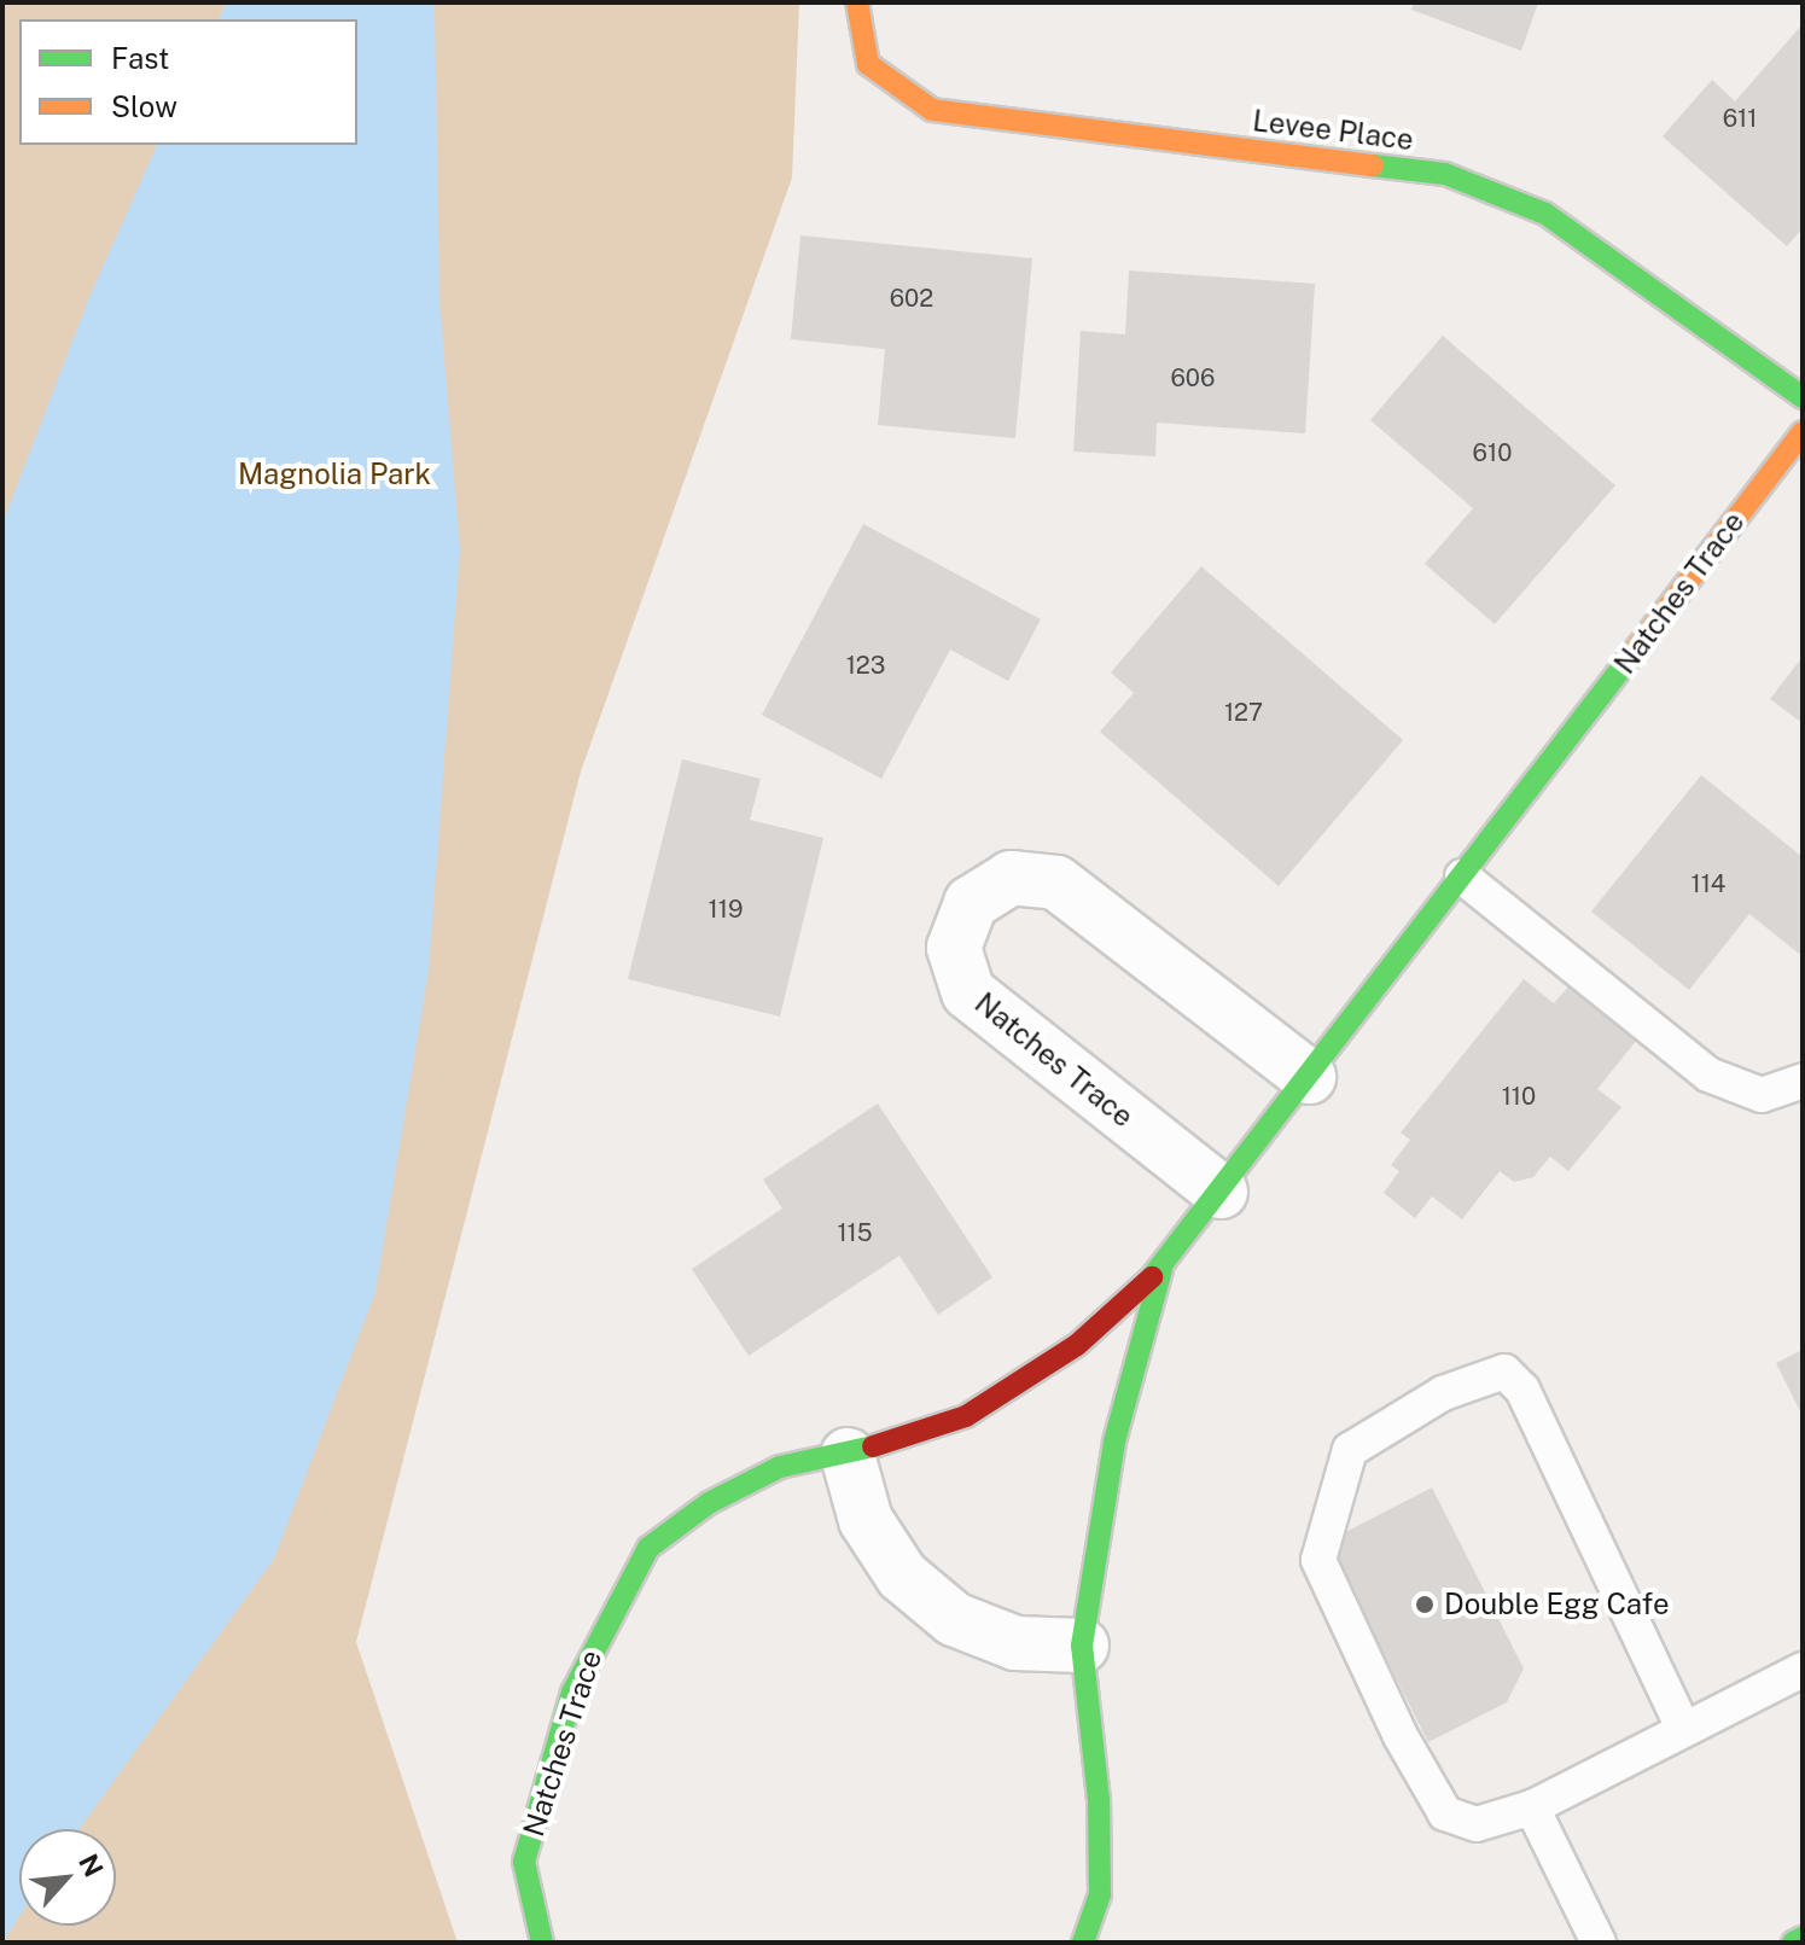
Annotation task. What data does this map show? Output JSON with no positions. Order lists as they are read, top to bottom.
{
  "streets": {
    "street": ["Levee Place", "Natches Trace"]
  },
  "parks": ["Magnolia Park"],
  "places": ["Double Egg Cafe"],
  "house_numbers": [
    "611",
    "602",
    "606",
    "610",
    "123",
    "127",
    "114",
    "119",
    "110",
    "115"
  ],
  "legend": ["Fast", "Slow"],
  "north": "top right"
}
